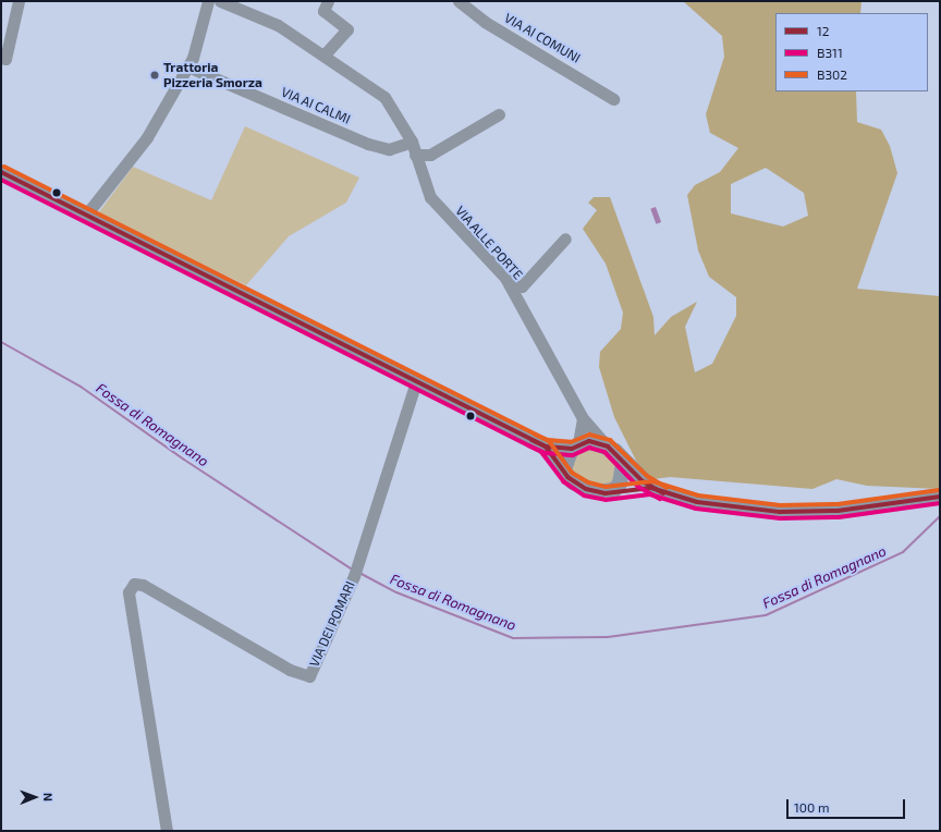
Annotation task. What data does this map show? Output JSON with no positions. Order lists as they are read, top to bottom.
{
  "streets": {
    "street": [
      "VIA AI COMUNI",
      "VIA AI CALMI",
      "VIA ALLE PORTE",
      "VIA DEI POMARI"
    ]
  },
  "crossings": [
    ["VIA AI CALMI", "VIA ALLE PORTE"]
  ],
  "water": ["Fossa di Romagnano"],
  "places": ["Trattoria Pizzeria Smorza"],
  "lines": ["transit line B302", "transit line 12", "transit line B311"],
  "legend": ["12", "B311", "B302"],
  "scale_bar": "100 m",
  "north": "right"
}
